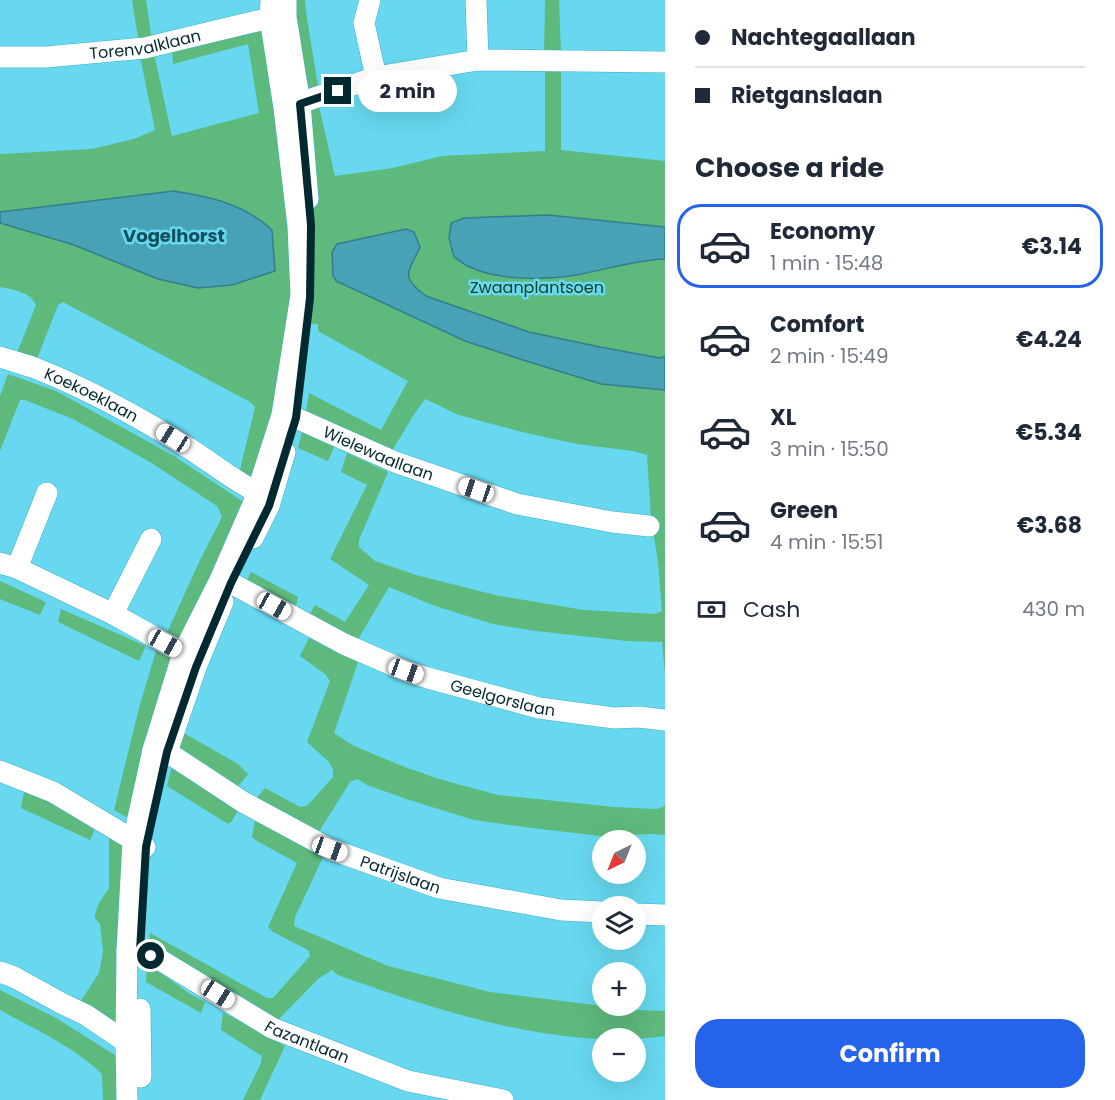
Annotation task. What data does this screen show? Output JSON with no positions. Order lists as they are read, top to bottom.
{
  "streets": {
    "street": [
      "Torenvalklaan",
      "Koekoeklaan",
      "Wielewaallaan",
      "Geelgorslaan",
      "Patrijslaan",
      "Fazantlaan"
    ]
  },
  "districts": ["Vogelhorst"],
  "parks": ["Zwaanplantsoen"],
  "north": "bottom left",
  "page": {
    "banner": ["Nachtegaallaan", "Rietganslaan"],
    "bubble": "2 min",
    "heading": "Choose a ride",
    "list": [
      {
        "name": "Economy",
        "note": "1 min · 15:48",
        "value": "€3.14"
      },
      {
        "name": "Comfort",
        "note": "2 min · 15:49",
        "value": "€4.24"
      },
      {
        "name": "XL",
        "note": "3 min · 15:50",
        "value": "€5.34"
      },
      {
        "name": "Green",
        "note": "4 min · 15:51",
        "value": "€3.68"
      }
    ],
    "pay": ["Cash", "430 m"],
    "map_buttons": ["+", "−"],
    "buttons": "Confirm"
  }
}
